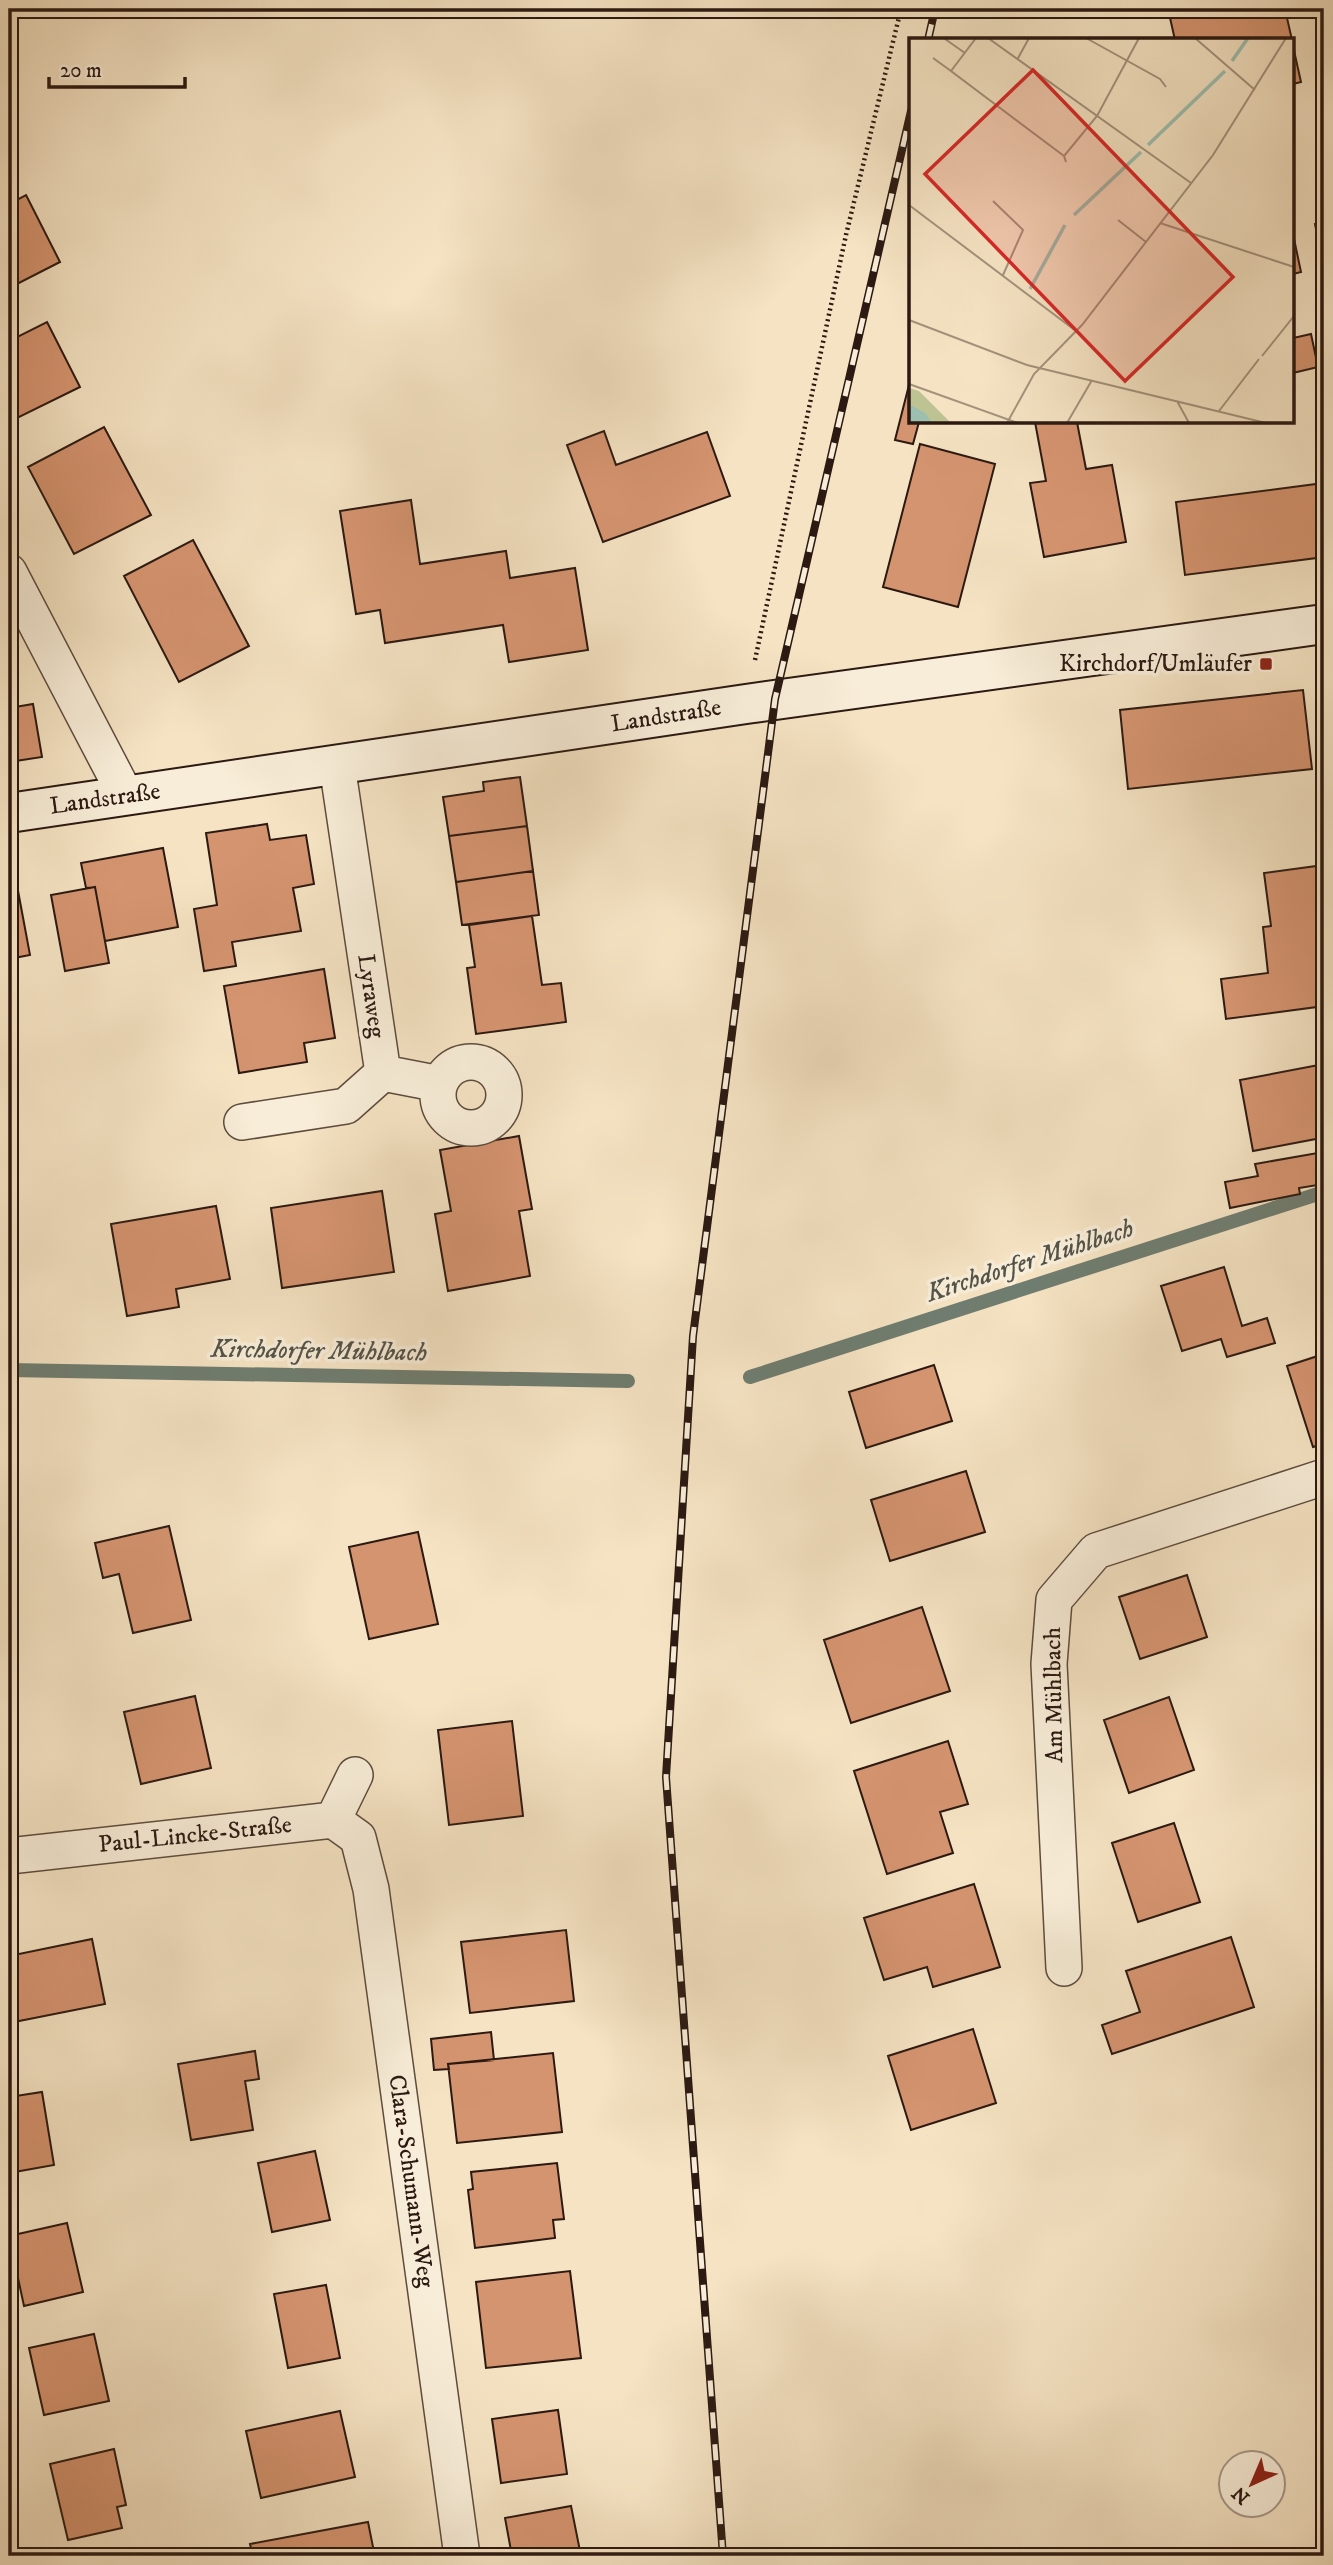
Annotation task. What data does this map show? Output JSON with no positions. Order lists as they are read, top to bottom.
{
  "streets": {
    "street": [
      "Landstraße",
      "Lyraweg",
      "Am Mühlbach",
      "Paul-Lincke-Straße",
      "Clara-Schumann-Weg"
    ]
  },
  "crossings": [
    ["Landstraße", "Lyraweg"],
    ["Paul-Lincke-Straße", "Clara-Schumann-Weg"]
  ],
  "water": ["Kirchdorfer Mühlbach"],
  "places": {
    "transit": ["Kirchdorf/Umläufer"]
  },
  "scale_bar": "20 m",
  "north": "bottom left"
}
